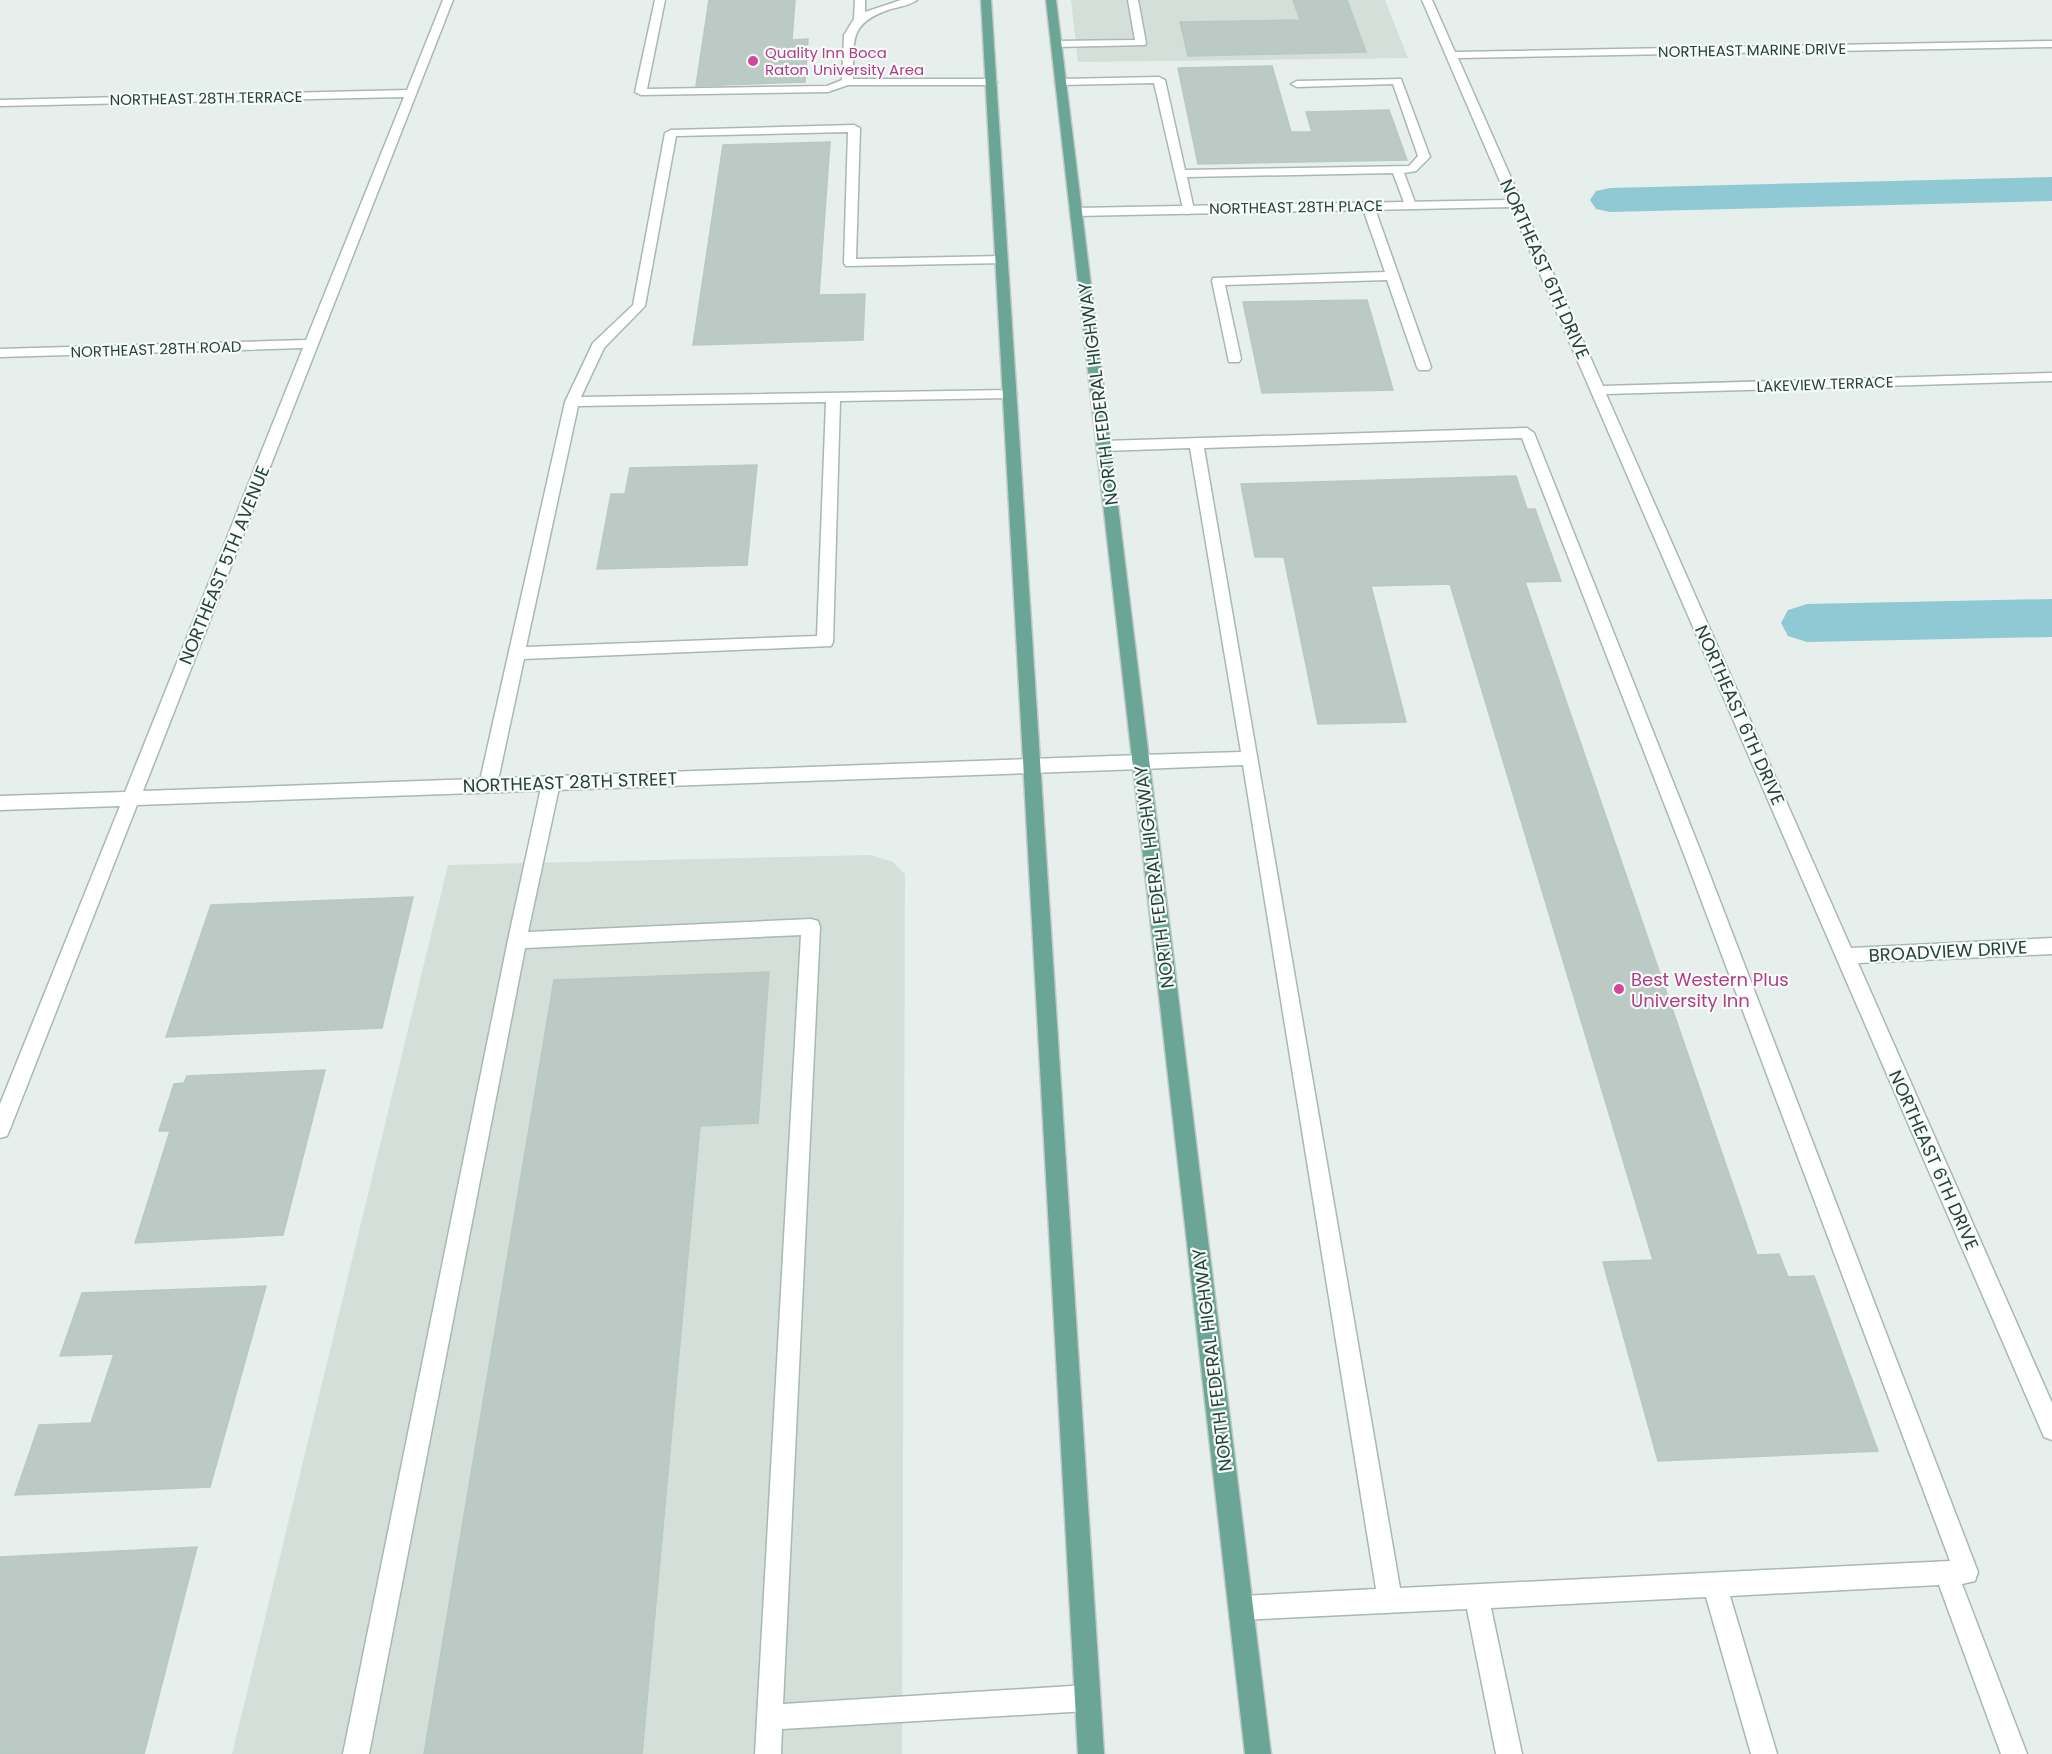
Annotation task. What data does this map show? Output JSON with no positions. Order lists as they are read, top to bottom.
{
  "streets": {
    "main road": ["NORTH FEDERAL HIGHWAY"],
    "street": [
      "NORTHEAST MARINE DRIVE",
      "NORTHEAST 28TH TERRACE",
      "NORTHEAST 28TH PLACE",
      "NORTHEAST 6TH DRIVE",
      "NORTHEAST 28TH ROAD",
      "LAKEVIEW TERRACE",
      "NORTHEAST 5TH AVENUE",
      "NORTHEAST 28TH STREET",
      "BROADVIEW DRIVE"
    ]
  },
  "crossings": [
    ["NORTHEAST MARINE DRIVE", "NORTHEAST 6TH DRIVE"],
    ["NORTHEAST 28TH TERRACE", "NORTHEAST 5TH AVENUE"],
    ["NORTHEAST 28TH PLACE", "NORTHEAST 6TH DRIVE"],
    ["NORTHEAST 28TH PLACE", "NORTH FEDERAL HIGHWAY"],
    ["NORTHEAST 6TH DRIVE", "LAKEVIEW TERRACE"],
    ["NORTHEAST 6TH DRIVE", "BROADVIEW DRIVE"],
    ["NORTHEAST 28TH ROAD", "NORTHEAST 5TH AVENUE"],
    ["NORTH FEDERAL HIGHWAY", "NORTHEAST 28TH STREET"],
    ["NORTHEAST 5TH AVENUE", "NORTHEAST 28TH STREET"]
  ],
  "places": ["Quality Inn Boca Raton University Area", "Best Western Plus University Inn"]
}
